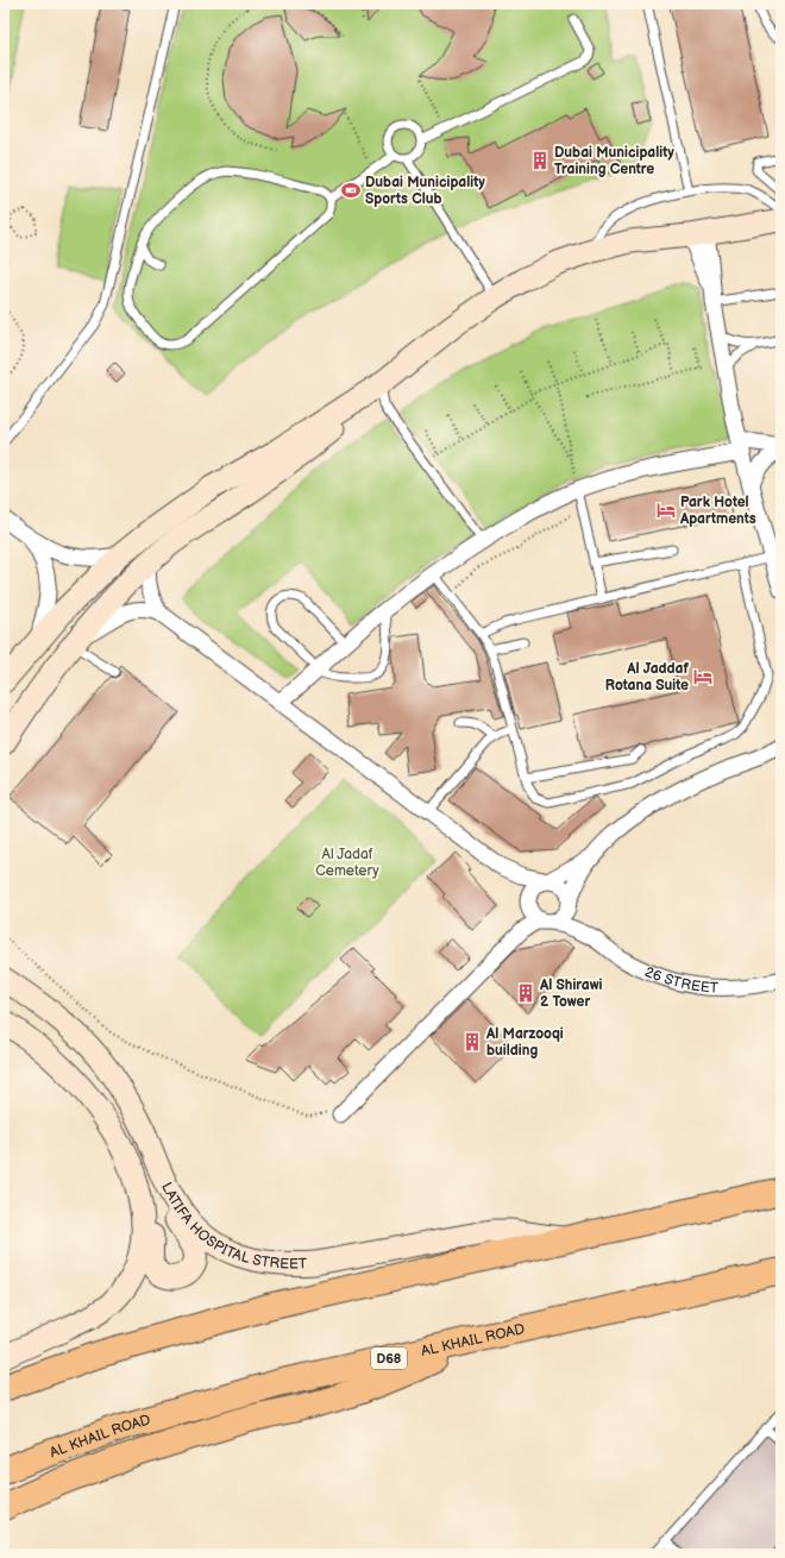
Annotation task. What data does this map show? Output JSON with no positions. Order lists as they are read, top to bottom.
{
  "streets": {
    "highway": ["AL KHAIL ROAD", "D68"],
    "street": ["26 STREET", "LATIFA HOSPITAL STREET"]
  },
  "parks": ["Al Jadaf Cemetery"],
  "places": {
    "building": ["Dubai Municipality Training Centre", "Al Shirawi 2 Tower", "Al Marzooqi building"],
    "sports": ["Dubai Municipality Sports Club"],
    "hotel": ["Park Hotel Apartments", "Al Jaddaf Rotana Suite"]
  }
}
